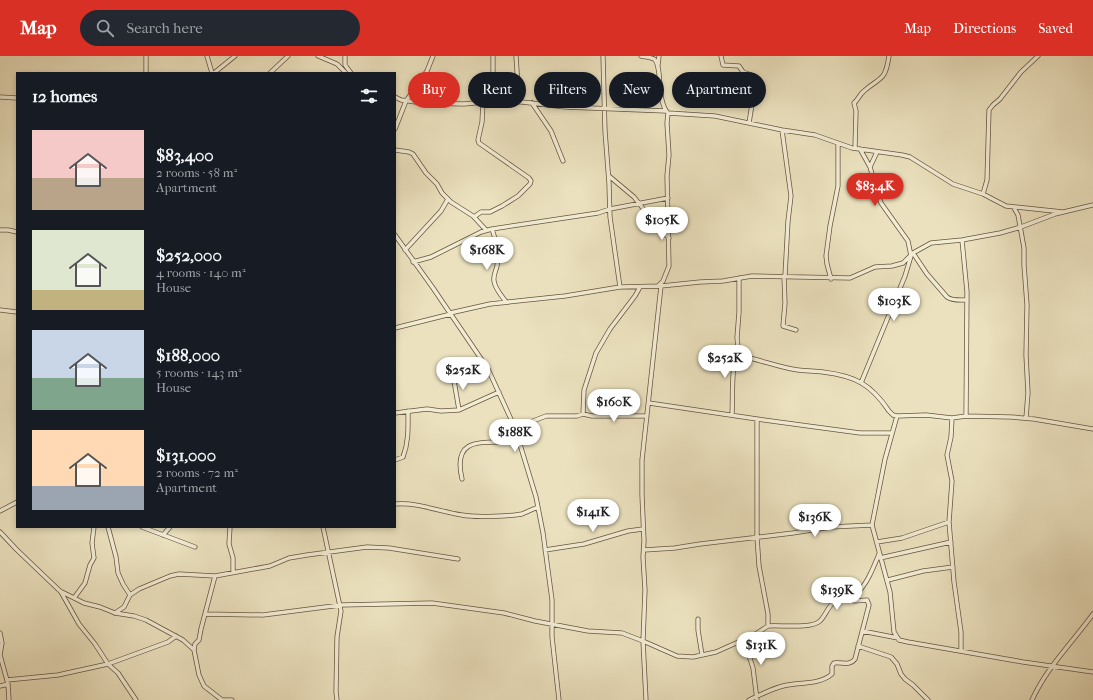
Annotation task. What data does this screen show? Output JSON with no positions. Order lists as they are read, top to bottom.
{
  "page": {
    "header": "Map",
    "search": "Search here",
    "nav": ["Map", "Directions", "Saved"],
    "chip": [
      "Buy",
      "Rent",
      "Filters",
      "New",
      "Apartment"
    ],
    "heading": "12 homes",
    "list": [
      {
        "name": "$83,400",
        "note": "2 rooms · 58 m² · Apartment"
      },
      {
        "name": "$252,000",
        "note": "4 rooms · 140 m² · House"
      },
      {
        "name": "$188,000",
        "note": "5 rooms · 143 m² · House"
      },
      {
        "name": "$131,000",
        "note": "2 rooms · 72 m² · Apartment"
      }
    ],
    "price": [
      "$83.4K",
      "$105K",
      "$168K",
      "$103K",
      "$252K",
      "$252K",
      "$160K",
      "$188K",
      "$141K",
      "$136K",
      "$139K",
      "$131K"
    ]
  }
}
